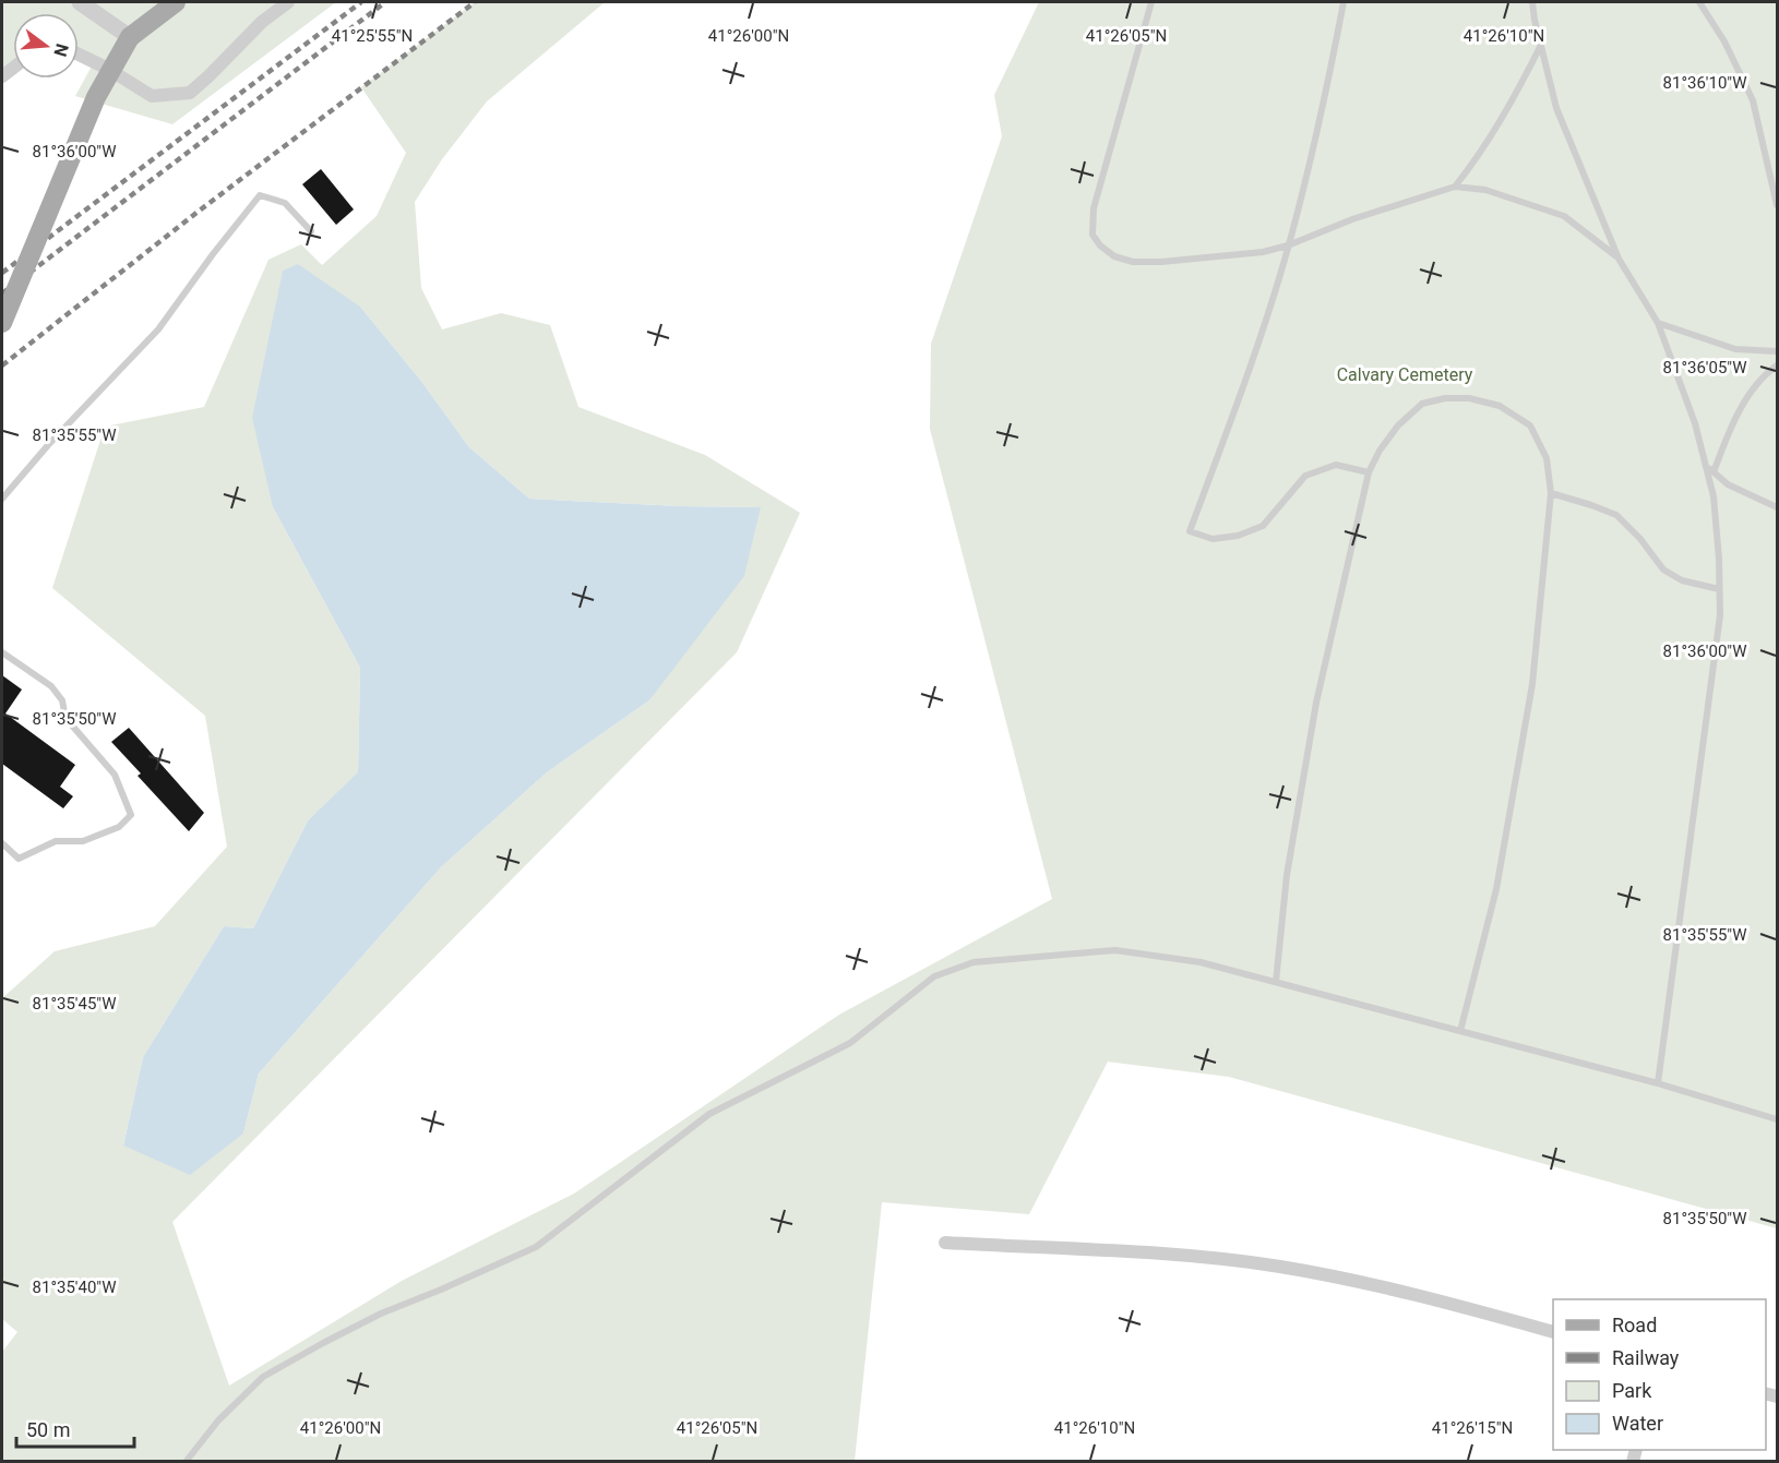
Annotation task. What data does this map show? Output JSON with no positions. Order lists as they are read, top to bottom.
{
  "parks": ["Calvary Cemetery"],
  "legend": [
    "Road",
    "Railway",
    "Park",
    "Water"
  ],
  "scale_bar": "50 m",
  "north": "right",
  "coordinates": [
    "41°25'55\"N",
    "41°26'00\"N",
    "41°26'05\"N",
    "41°26'10\"N",
    "81°36'10\"W",
    "81°36'00\"W",
    "81°36'05\"W",
    "81°35'55\"W",
    "81°35'50\"W",
    "81°35'45\"W",
    "81°35'40\"W",
    "41°26'15\"N"
  ]
}
